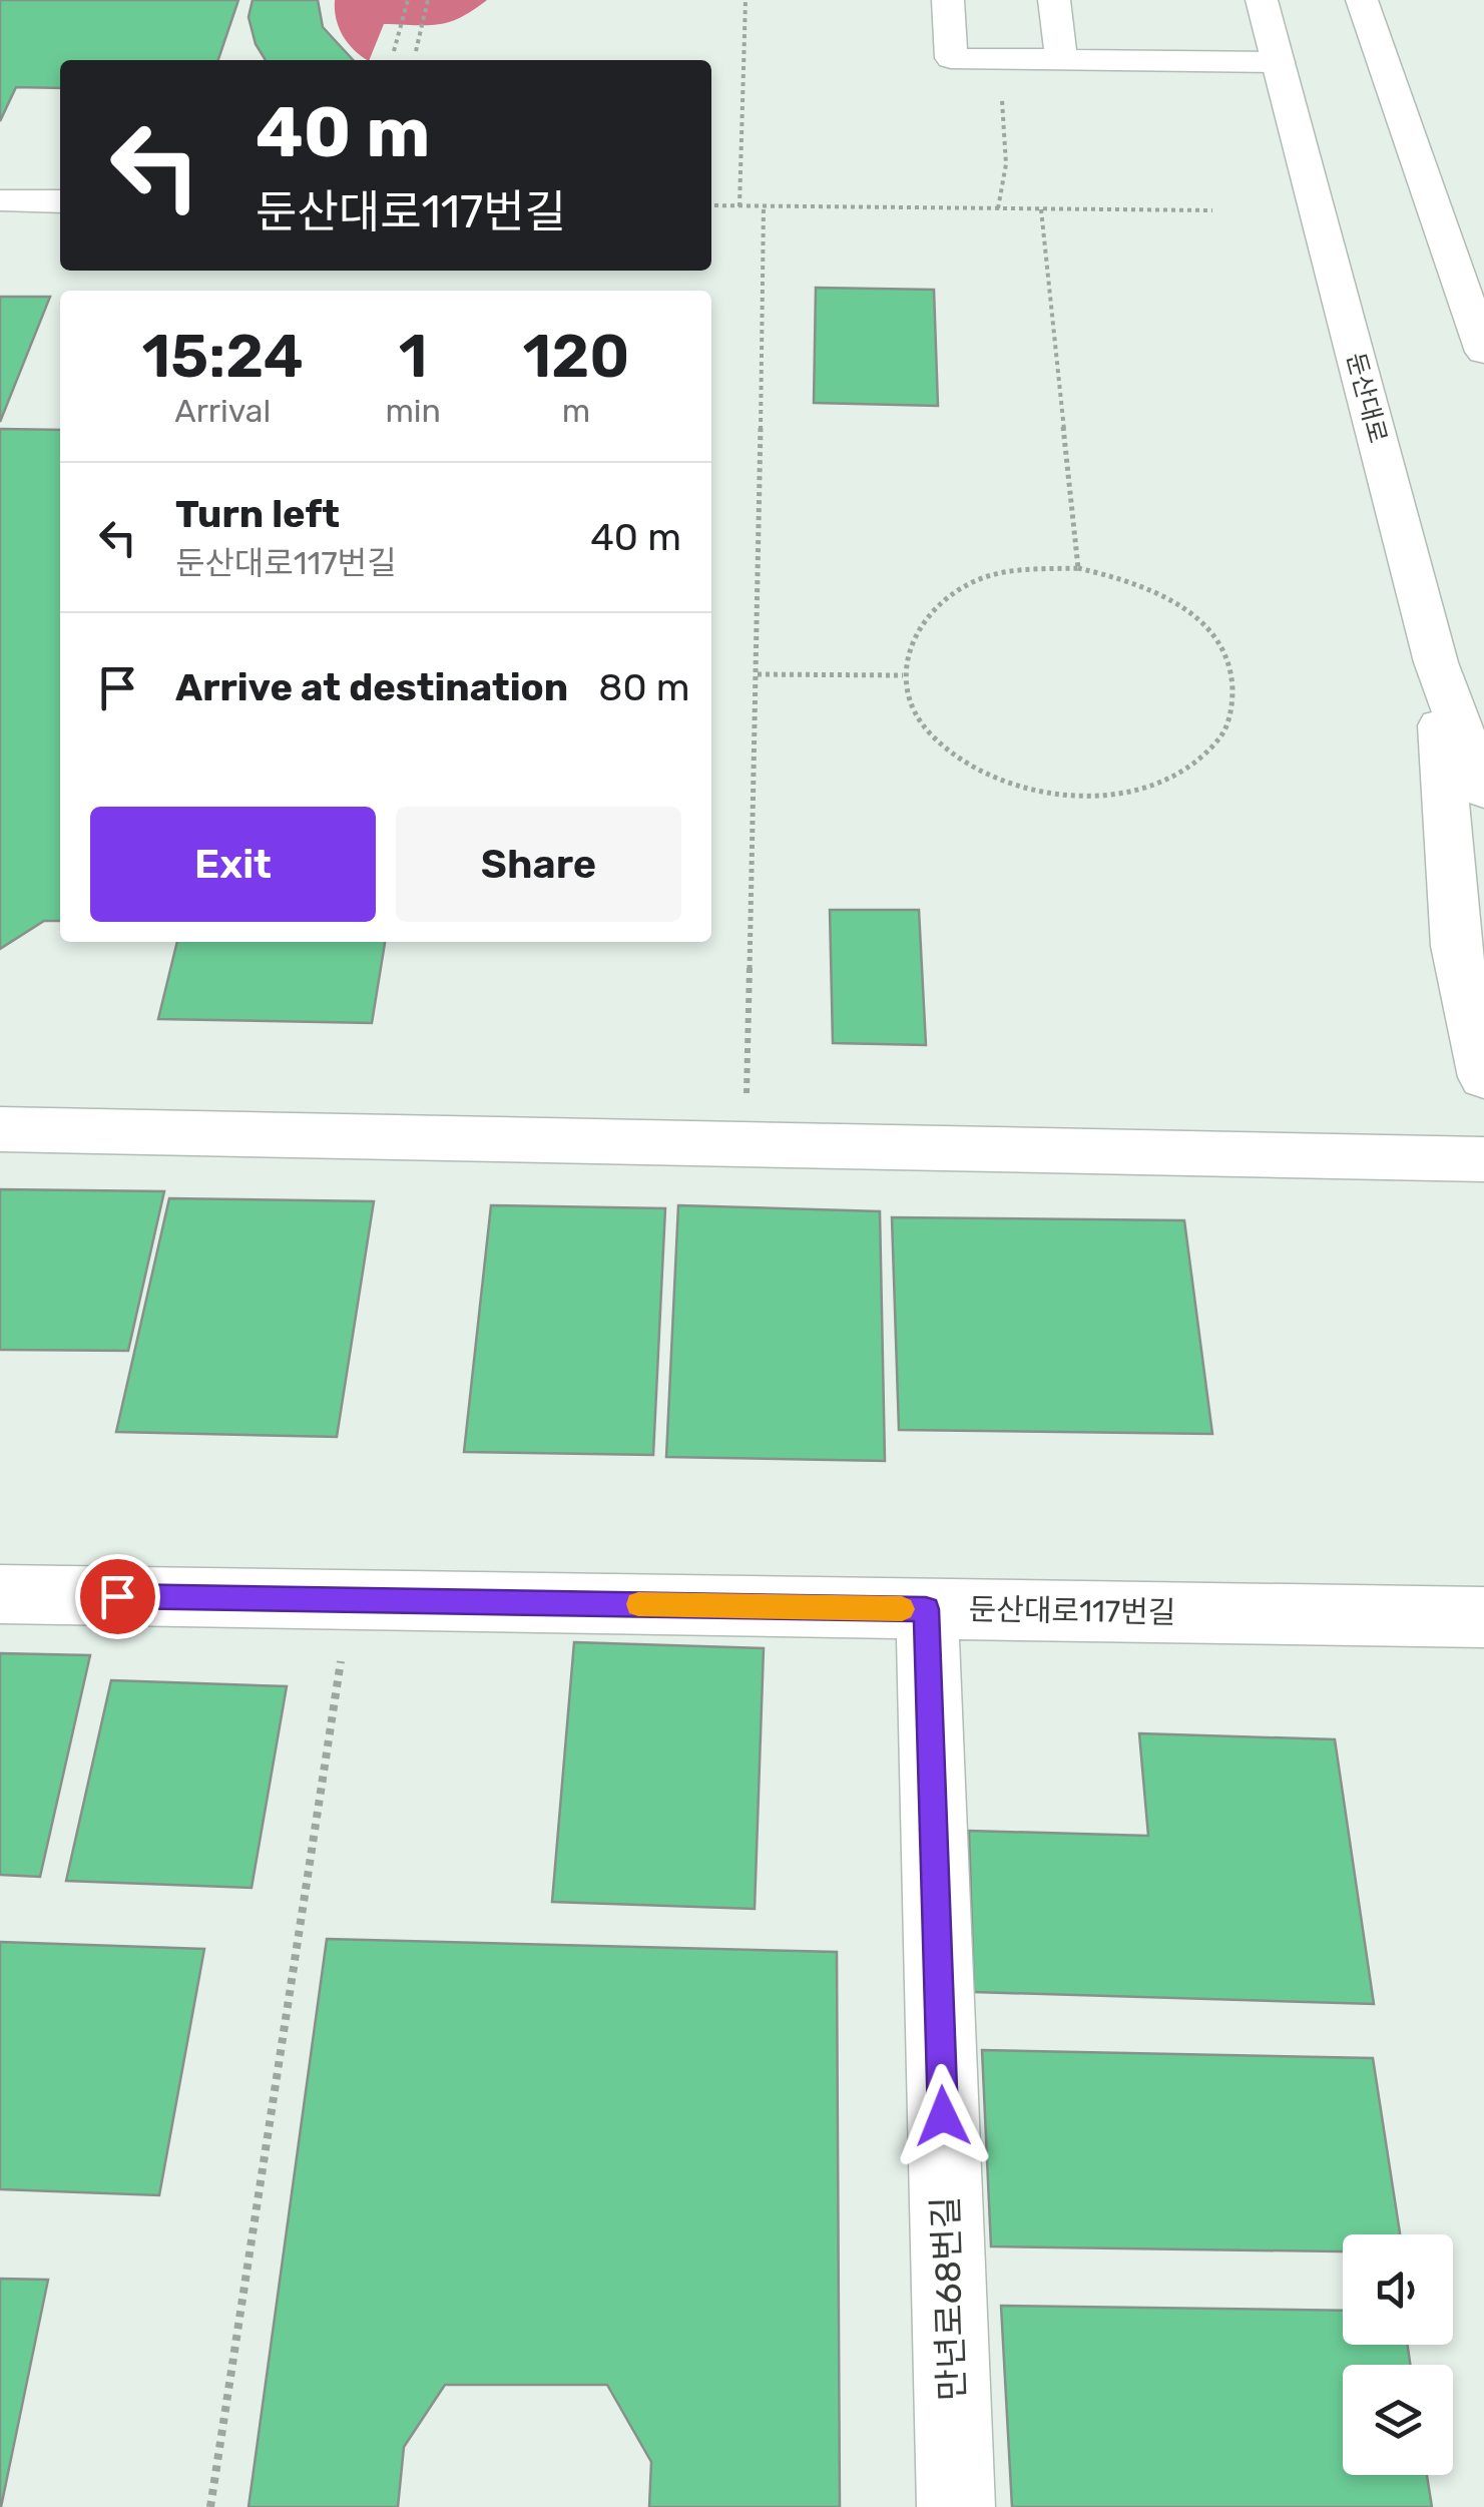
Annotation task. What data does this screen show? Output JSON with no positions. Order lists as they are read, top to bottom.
{
  "streets": {
    "main road": ["둔산대로", "둔산대로117번길", "만년로68번길"]
  },
  "crossings": [
    ["둔산대로117번길", "만년로68번길"]
  ],
  "page": {
    "turn": ["40 m", "둔산대로117번길"],
    "eta": [
      "15:24",
      "Arrival",
      "1",
      "min",
      "120",
      "m"
    ],
    "list": [
      {
        "name": "Turn left",
        "note": "둔산대로117번길",
        "value": "40 m"
      },
      {
        "name": "Arrive at destination",
        "value": "80 m"
      }
    ],
    "buttons": ["Exit", "Share"]
  }
}
